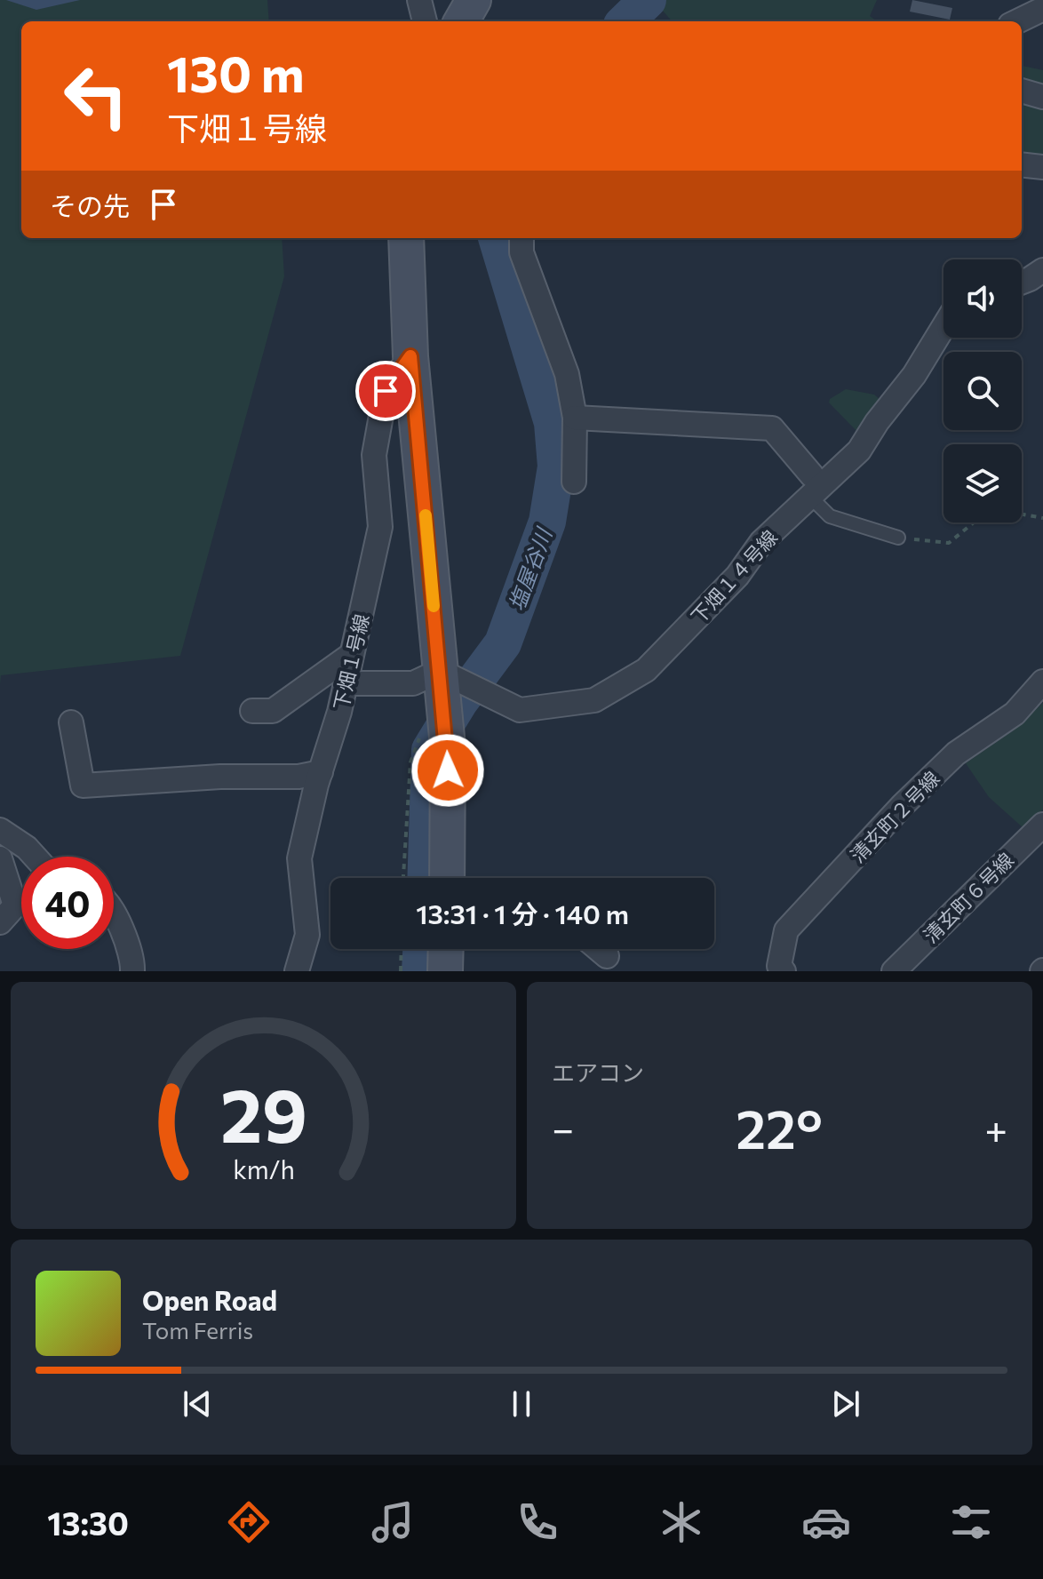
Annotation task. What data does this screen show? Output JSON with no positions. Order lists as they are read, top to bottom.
{
  "streets": {
    "street": [
      "下畑１４号線",
      "下畑１号線",
      "清玄町２号線",
      "清玄町６号線"
    ]
  },
  "water": ["塩屋谷川"],
  "page": {
    "turn": ["130 m", "下畑１号線"],
    "then": "その先",
    "limit": "40",
    "trip": "13:31 · 1 分 · 140 m",
    "tile": "エアコン",
    "heat": ["−", "22°", "+"],
    "song": ["Open Road", "Tom Ferris"],
    "tabs": "13:30",
    "gauge": ["29", "km/h"]
  }
}
